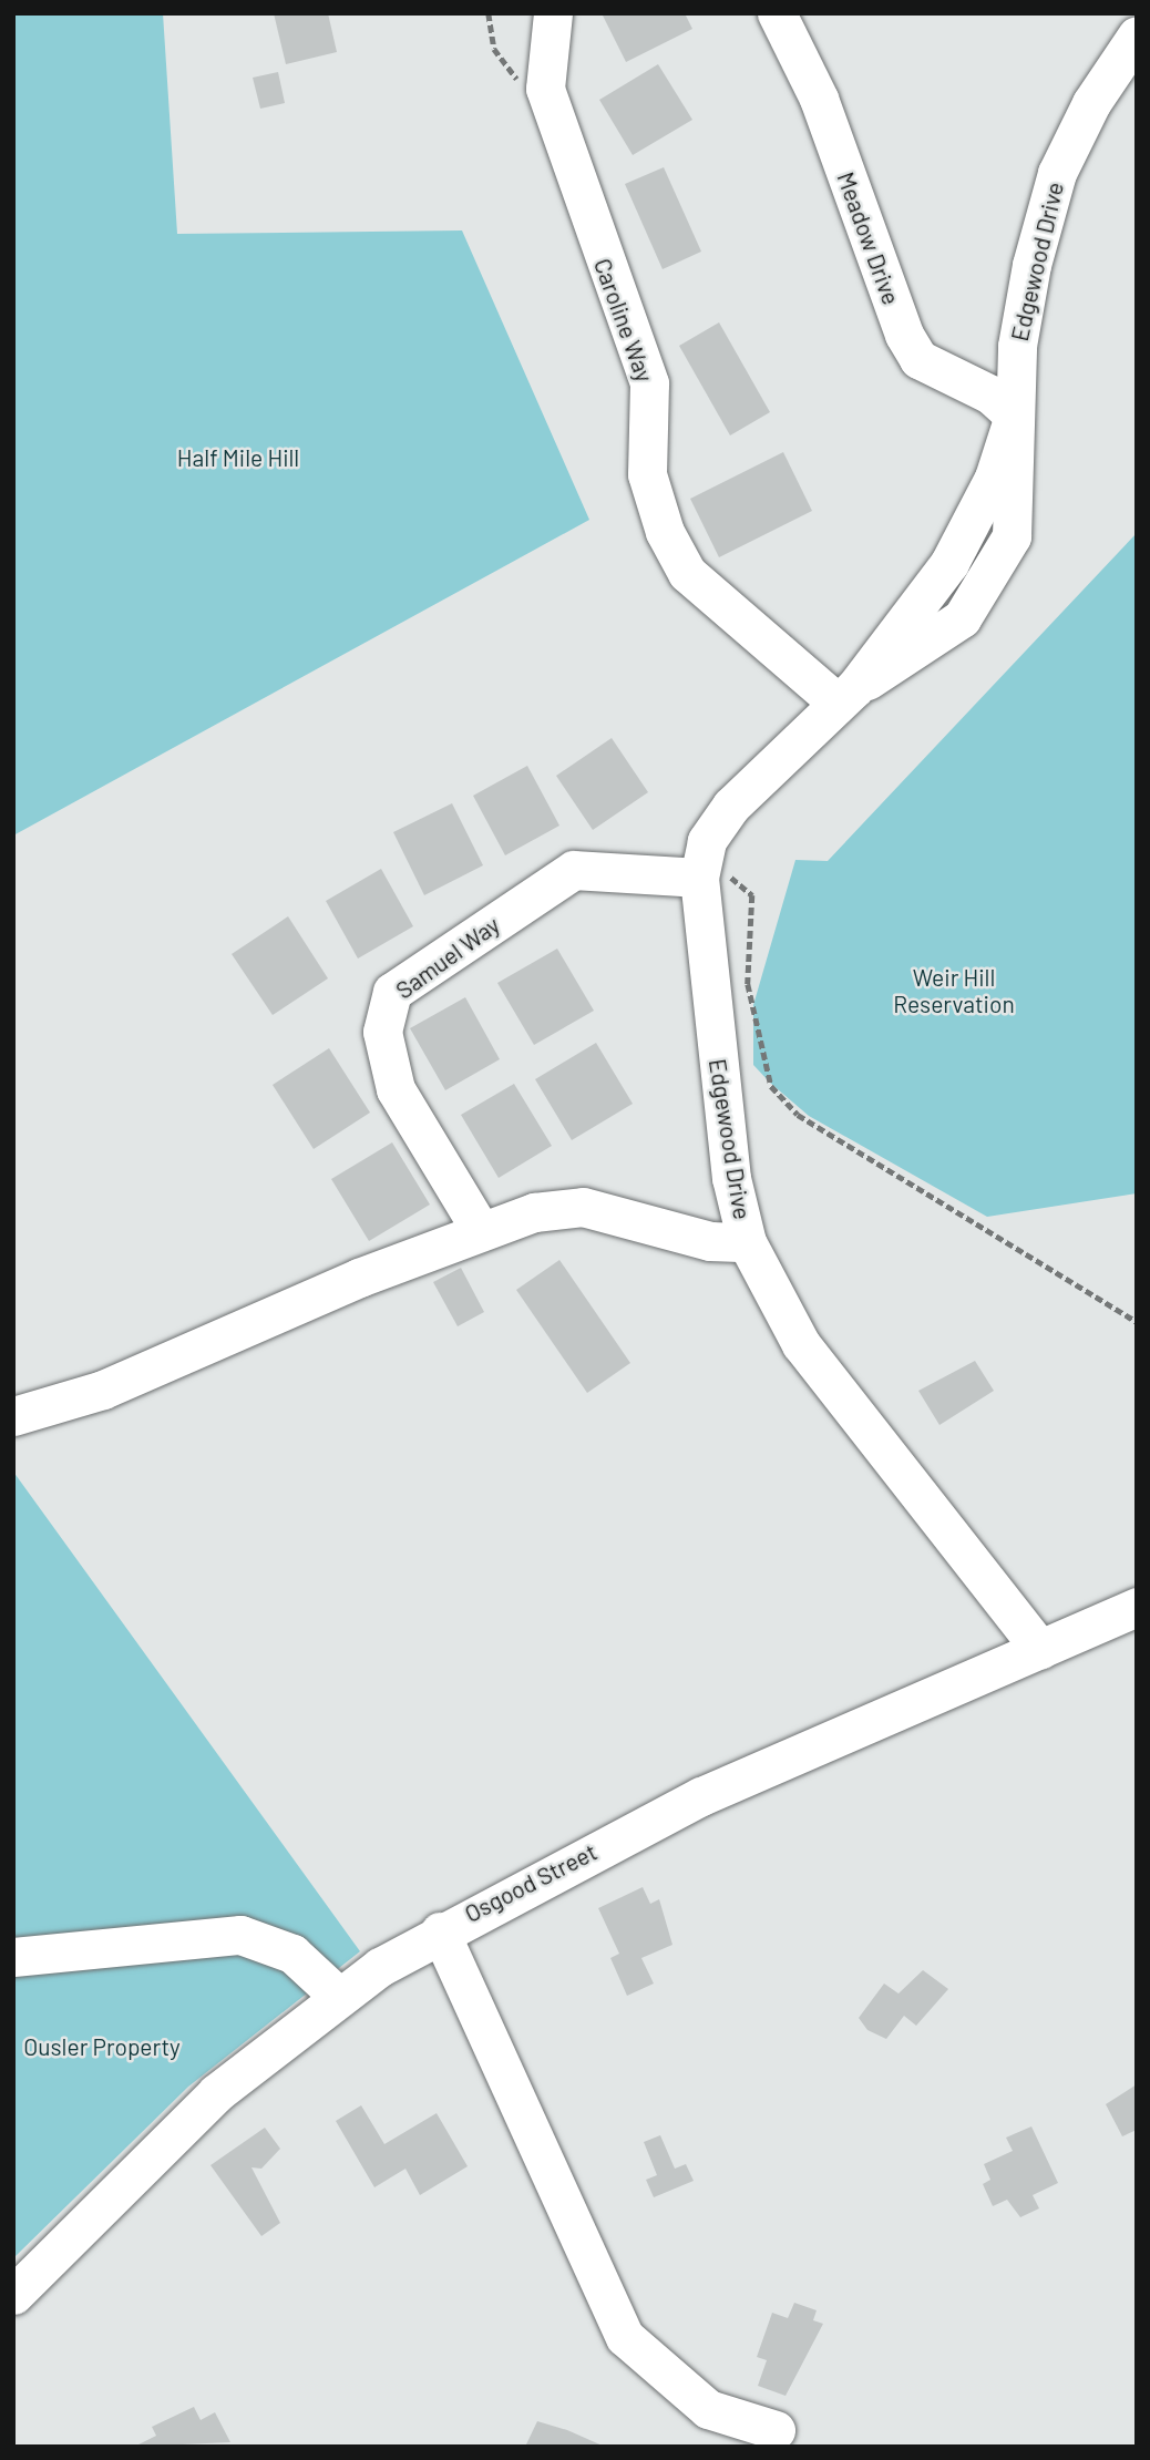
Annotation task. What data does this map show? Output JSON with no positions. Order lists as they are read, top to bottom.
{
  "streets": {
    "street": [
      "Meadow Drive",
      "Edgewood Drive",
      "Caroline Way",
      "Samuel Way",
      "Osgood Street"
    ]
  },
  "crossings": [
    ["Meadow Drive", "Edgewood Drive"],
    ["Edgewood Drive", "Caroline Way"],
    ["Edgewood Drive", "Samuel Way"],
    ["Edgewood Drive", "Osgood Street"]
  ],
  "parks": ["Half Mile Hill", "Weir Hill Reservation", "Ousler Property"]
}
